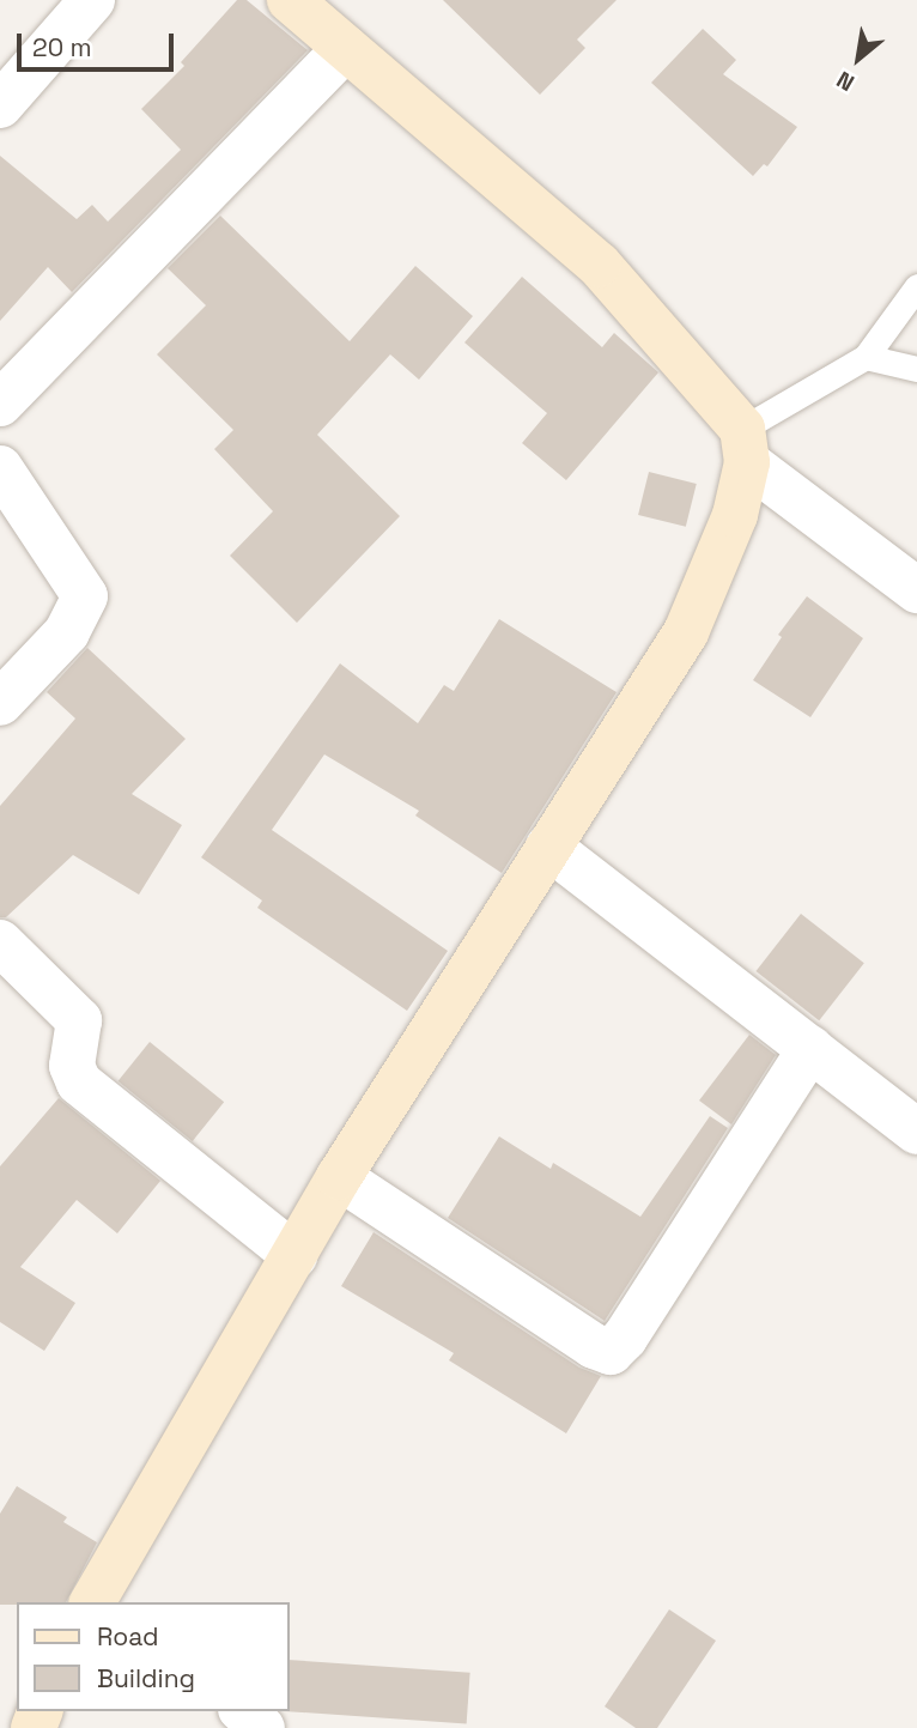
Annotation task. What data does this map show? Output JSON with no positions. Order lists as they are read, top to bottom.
{
  "legend": ["Road", "Building"],
  "scale_bar": "20 m",
  "north": "bottom left"
}
